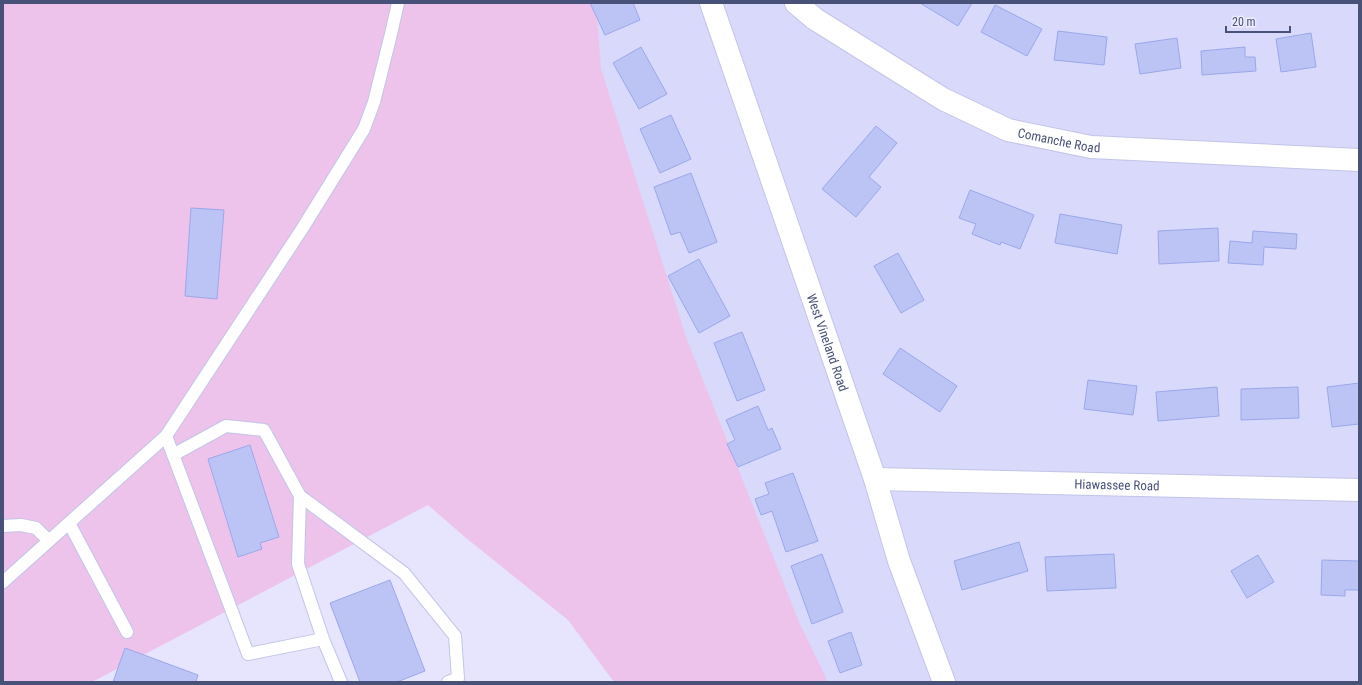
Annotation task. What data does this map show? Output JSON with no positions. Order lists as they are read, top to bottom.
{
  "streets": {
    "street": ["Comanche Road", "West Vineland Road", "Hiawassee Road"]
  },
  "crossings": [
    ["West Vineland Road", "Hiawassee Road"]
  ],
  "scale_bar": "20 m"
}
